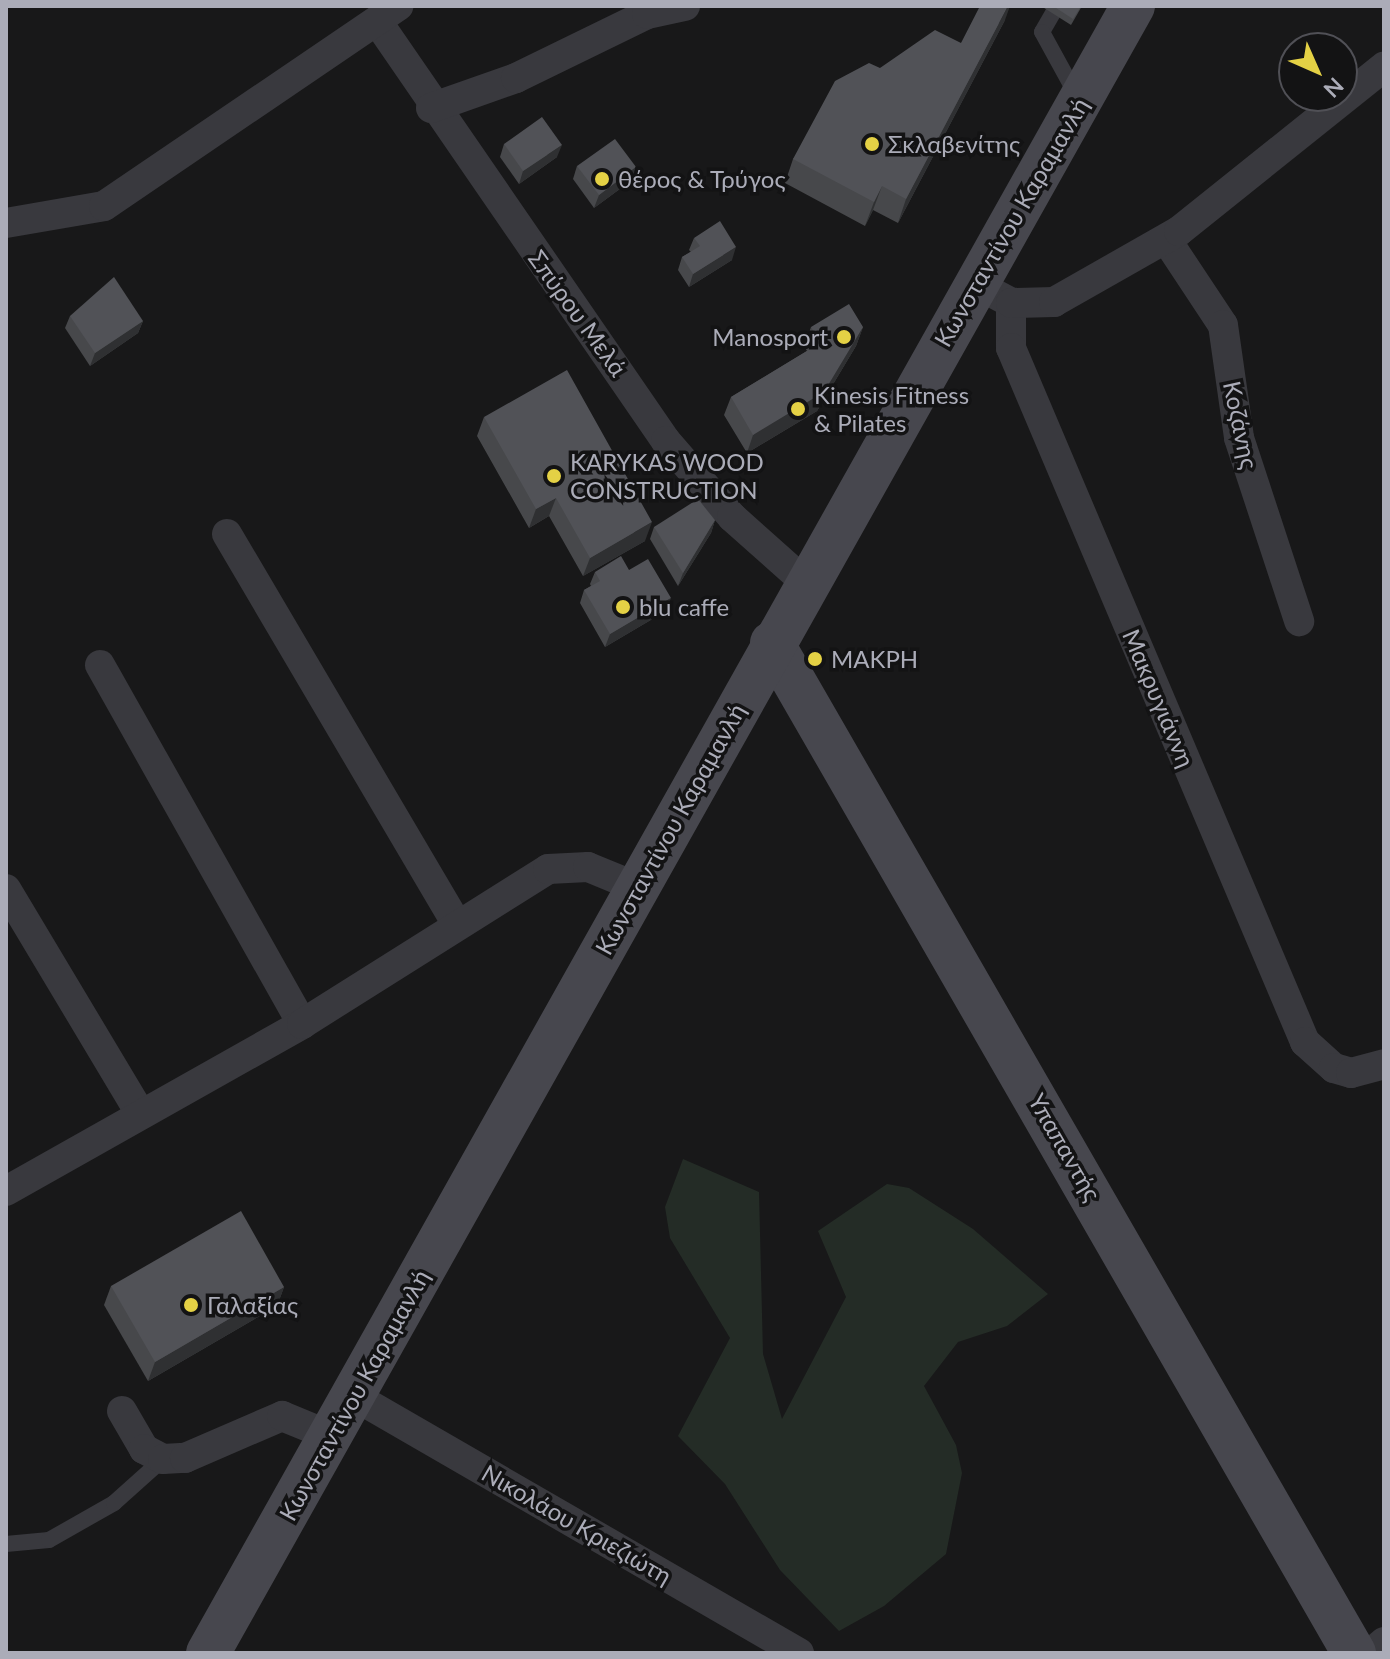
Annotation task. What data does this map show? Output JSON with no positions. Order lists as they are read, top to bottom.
{
  "streets": {
    "main road": ["Κωνσταντίνου Καραμανλή", "Υπαπαντής"],
    "street": [
      "Σπύρου Μελά",
      "Κοζάνης",
      "Μακρυγιάννη",
      "Νικολάου Κριεζιώτη"
    ]
  },
  "crossings": [
    ["Κωνσταντίνου Καραμανλή", "Σπύρου Μελά"],
    ["Κωνσταντίνου Καραμανλή", "Μακρυγιάννη"],
    ["Κωνσταντίνου Καραμανλή", "Υπαπαντής"],
    ["Κωνσταντίνου Καραμανλή", "Νικολάου Κριεζιώτη"]
  ],
  "places": [
    "Σκλαβενίτης",
    "θέρος & Τρύγος",
    "Manosport",
    "Kinesis Fitness & Pilates",
    "KARYKAS WOOD CONSTRUCTION",
    "blu caffe",
    "ΜΑΚΡΗ",
    "Γαλαξίας"
  ],
  "north": "bottom right"
}
